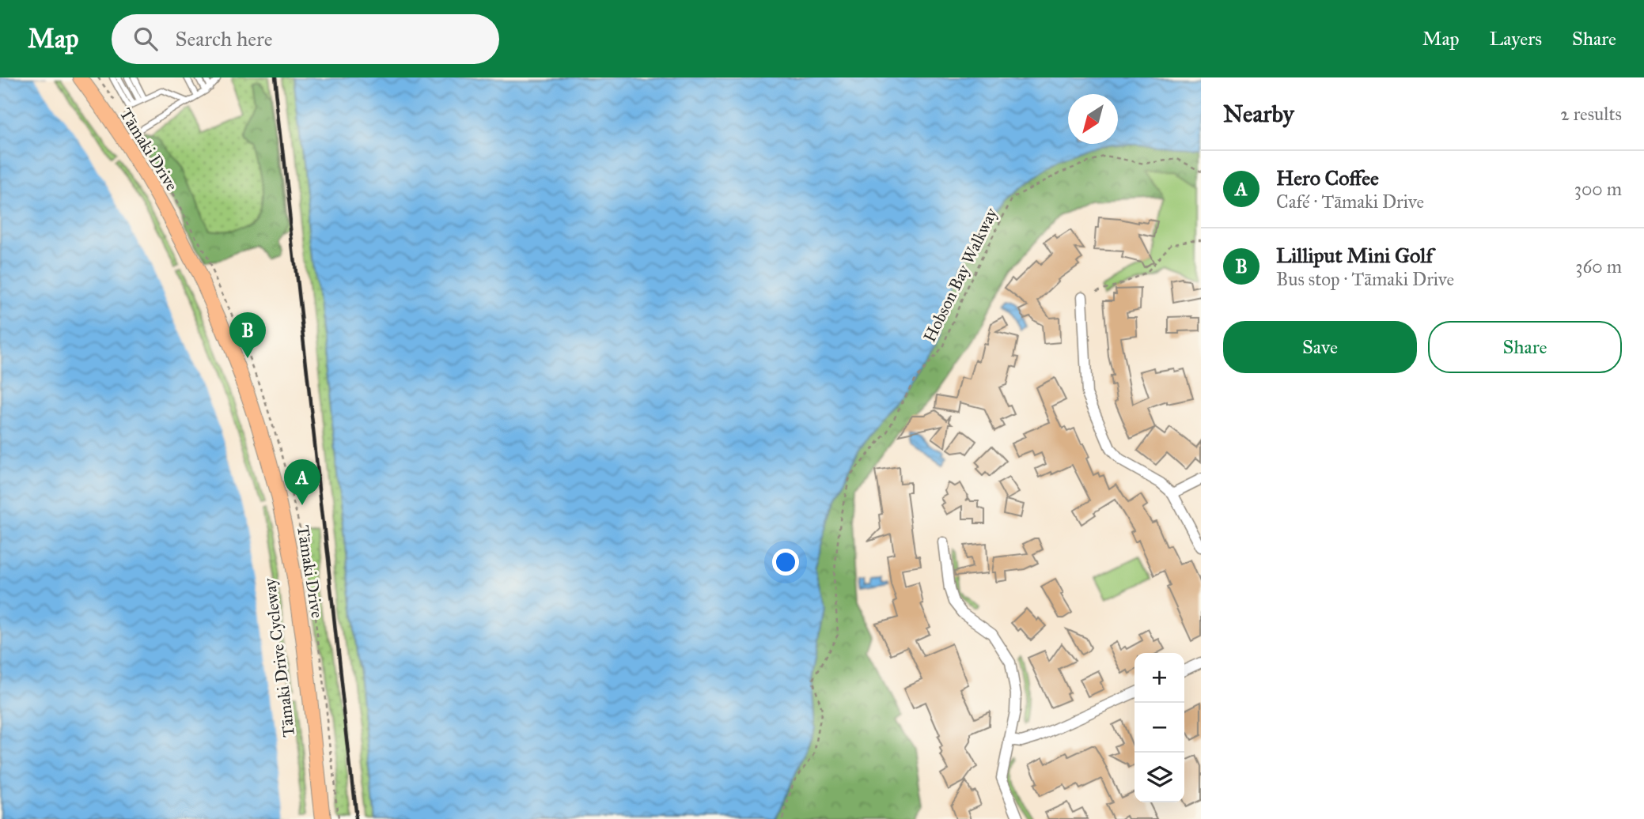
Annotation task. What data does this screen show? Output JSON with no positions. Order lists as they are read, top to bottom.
{
  "streets": {
    "main road": ["Tāmaki Drive"],
    "path": ["Hobson Bay Walkway"]
  },
  "north": "bottom left",
  "page": {
    "header": "Map",
    "search": "Search here",
    "nav": ["Map", "Layers", "Share"],
    "heading": ["Nearby", "2 results"],
    "list": [
      {
        "mark": "A",
        "name": "Hero Coffee",
        "note": "Café · Tāmaki Drive",
        "value": "300 m"
      },
      {
        "mark": "B",
        "name": "Lilliput Mini Golf",
        "note": "Bus stop · Tāmaki Drive",
        "value": "360 m"
      }
    ],
    "buttons": ["Save", "Share"],
    "pins": ["B", "A"],
    "map_buttons": ["+", "−"]
  }
}
